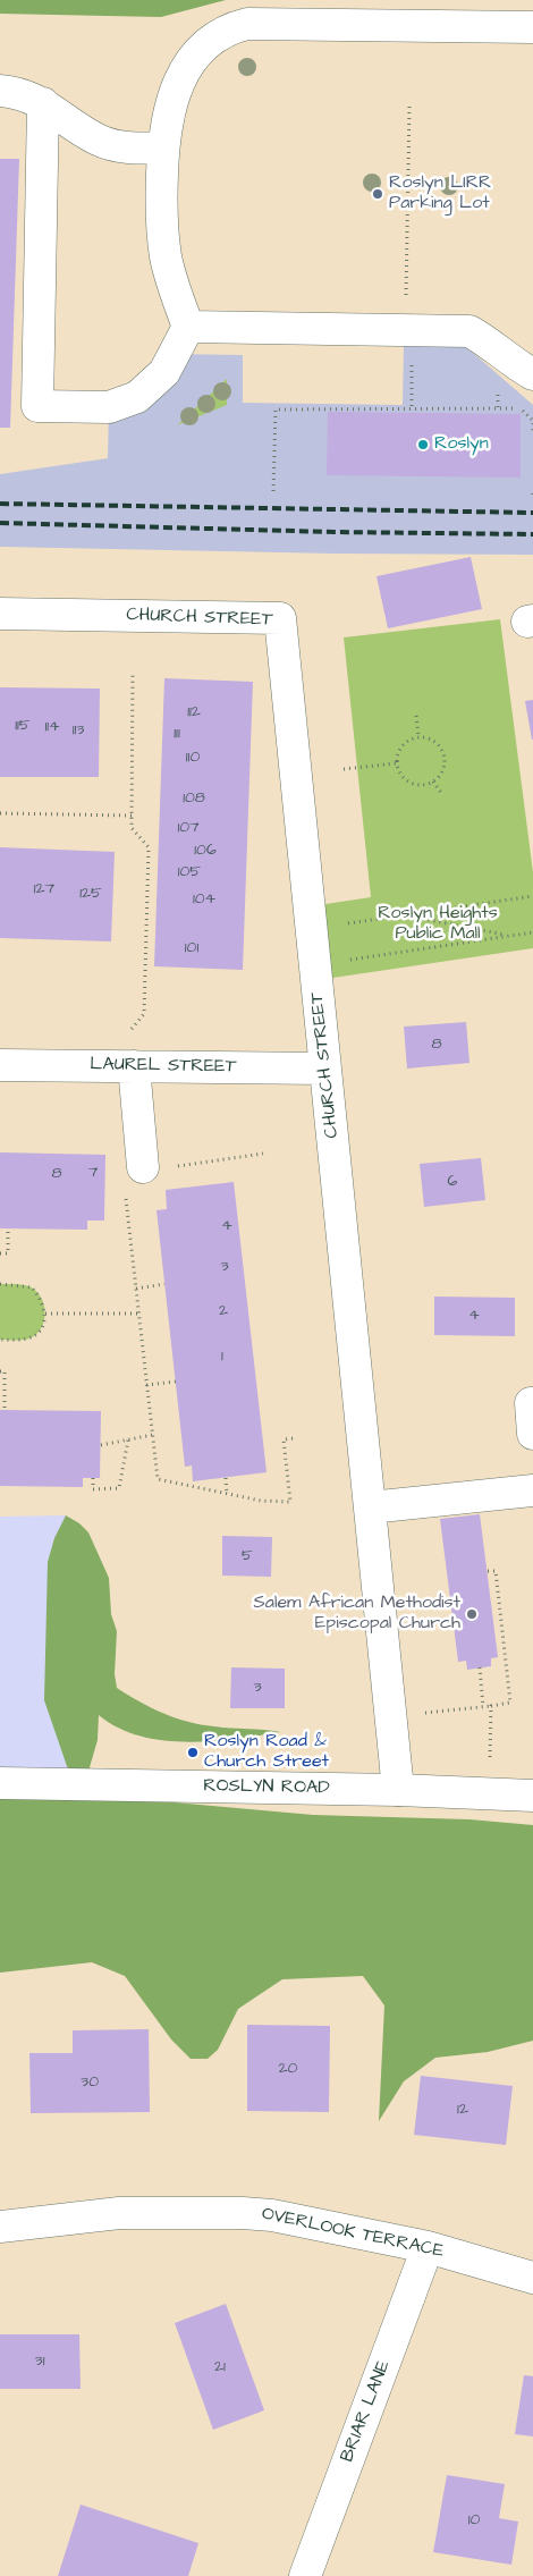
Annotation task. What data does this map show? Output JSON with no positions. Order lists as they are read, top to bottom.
{
  "streets": {
    "street": [
      "CHURCH STREET",
      "LAUREL STREET",
      "ROSLYN ROAD",
      "OVERLOOK TERRACE",
      "BRIAR LANE"
    ]
  },
  "crossings": [
    ["CHURCH STREET", "LAUREL STREET"],
    ["CHURCH STREET", "ROSLYN ROAD"],
    ["OVERLOOK TERRACE", "BRIAR LANE"]
  ],
  "parks": ["Roslyn Heights Public Mall"],
  "places": [
    "Roslyn LIRR Parking Lot",
    "Roslyn",
    "Salem African Methodist Episcopal Church",
    "Roslyn Road & Church Street"
  ],
  "house_numbers": [
    "112",
    "115",
    "114",
    "113",
    "111",
    "110",
    "108",
    "107",
    "106",
    "105",
    "127",
    "125",
    "104",
    "101",
    "8",
    "7",
    "8",
    "6",
    "4",
    "3",
    "2",
    "4",
    "1",
    "5",
    "3",
    "20",
    "30",
    "12",
    "31",
    "21",
    "10"
  ]
}
